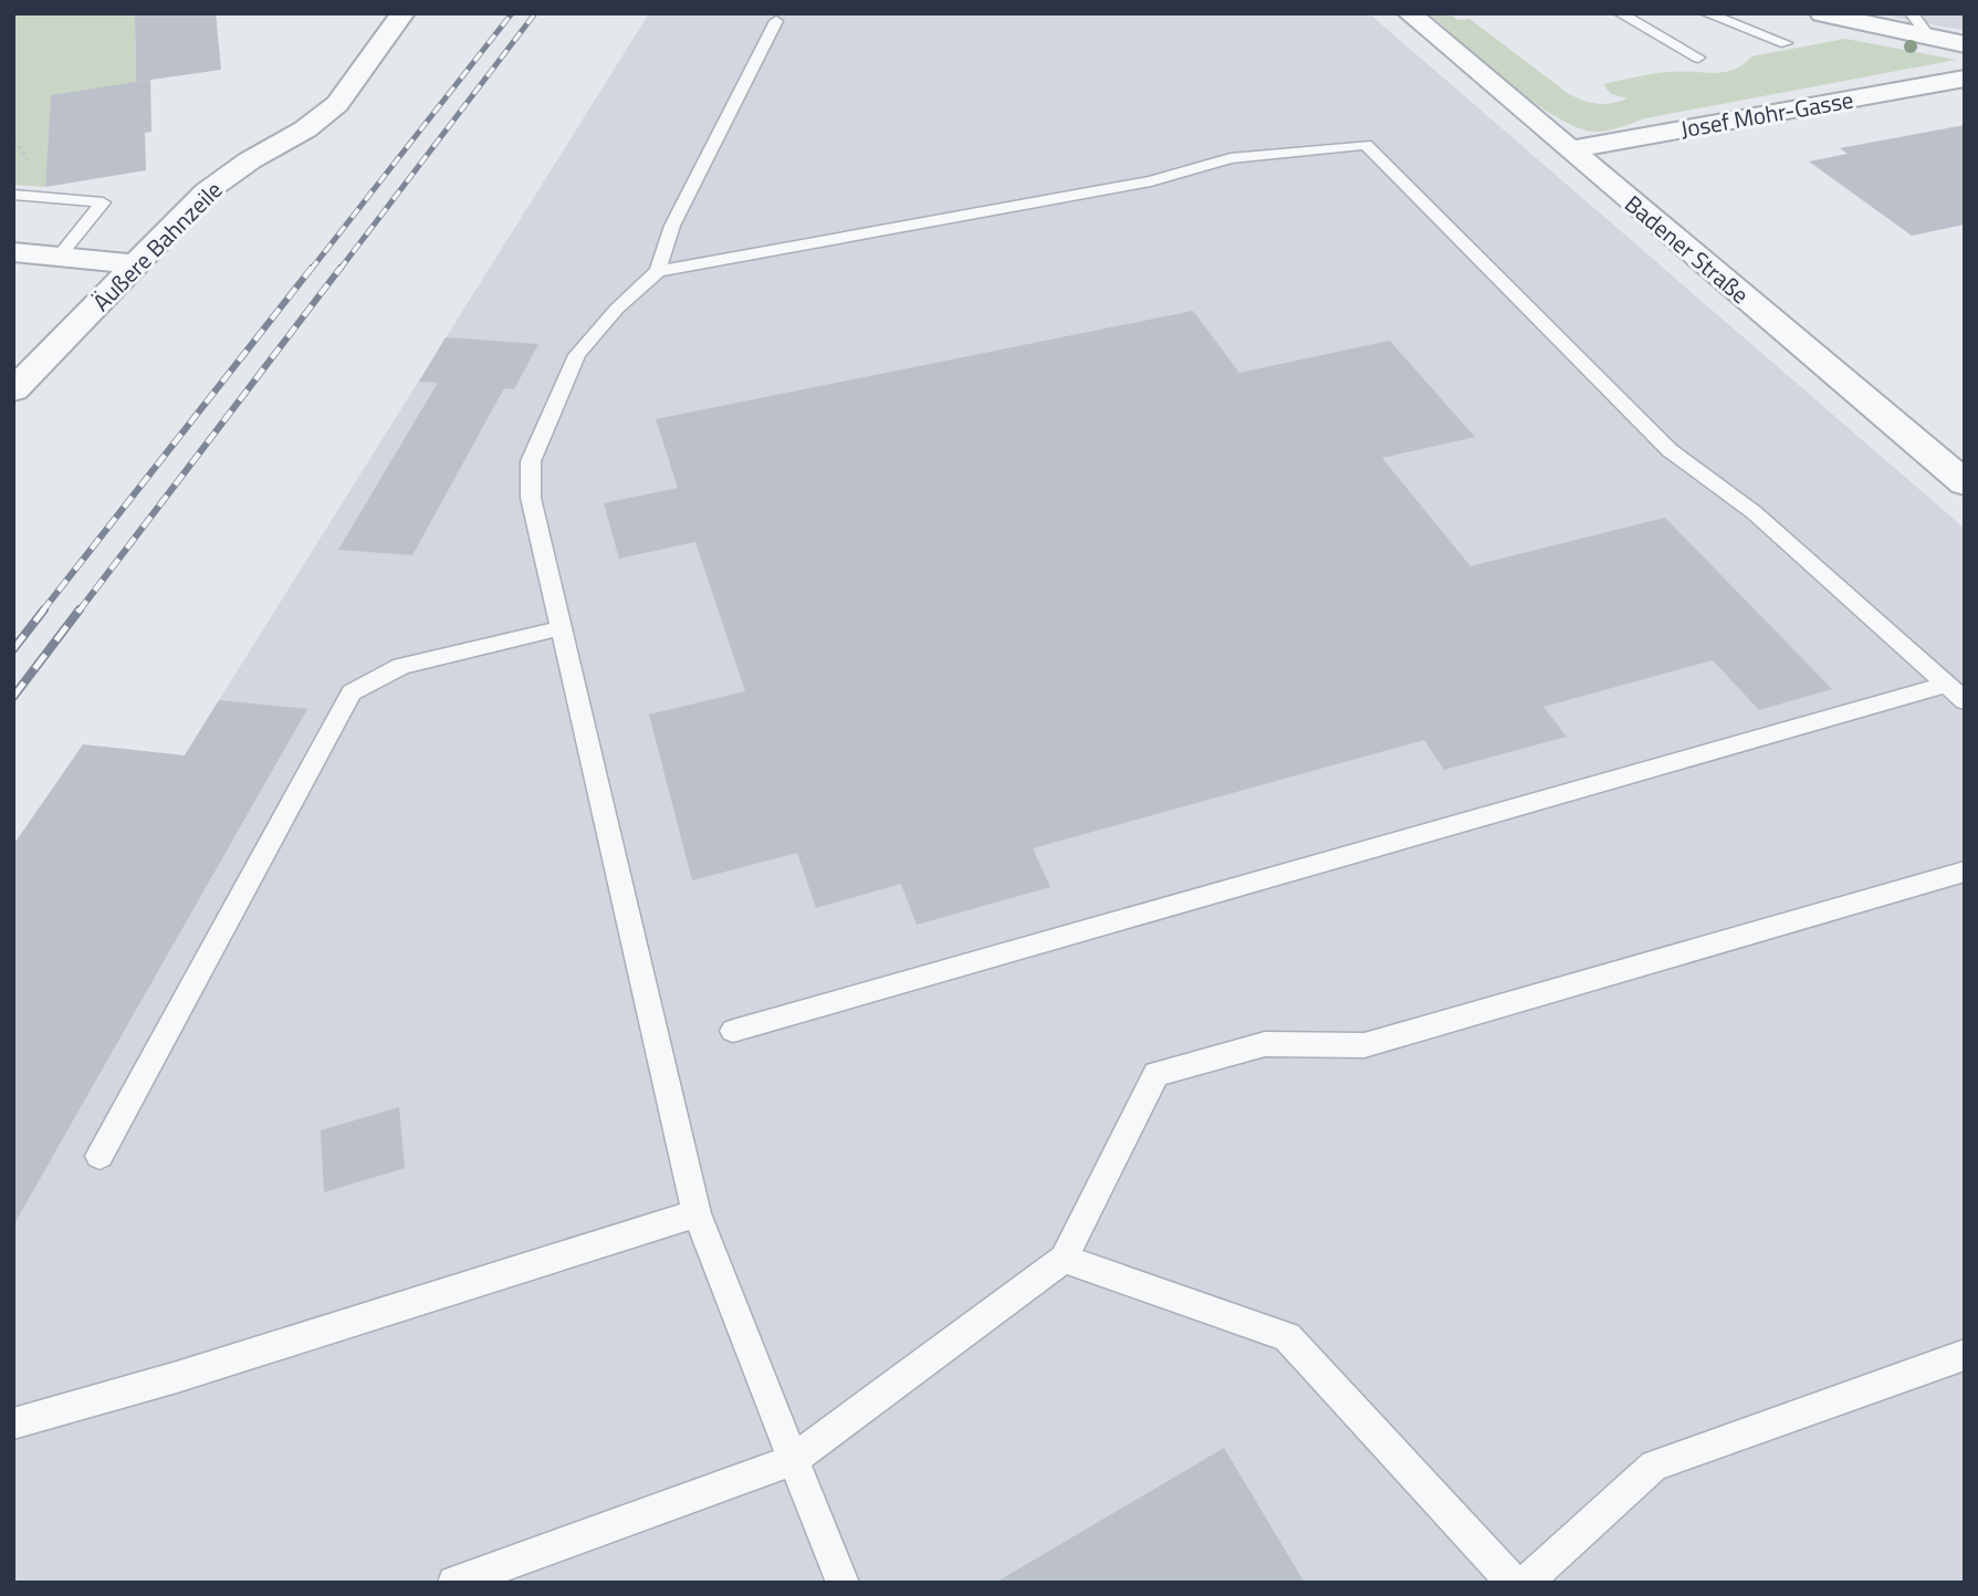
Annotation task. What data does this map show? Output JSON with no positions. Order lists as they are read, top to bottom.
{
  "streets": {
    "street": ["Josef Mohr-Gasse", "Äußere Bahnzeile", "Badener Straße"]
  },
  "crossings": [
    ["Josef Mohr-Gasse", "Badener Straße"]
  ]
}
